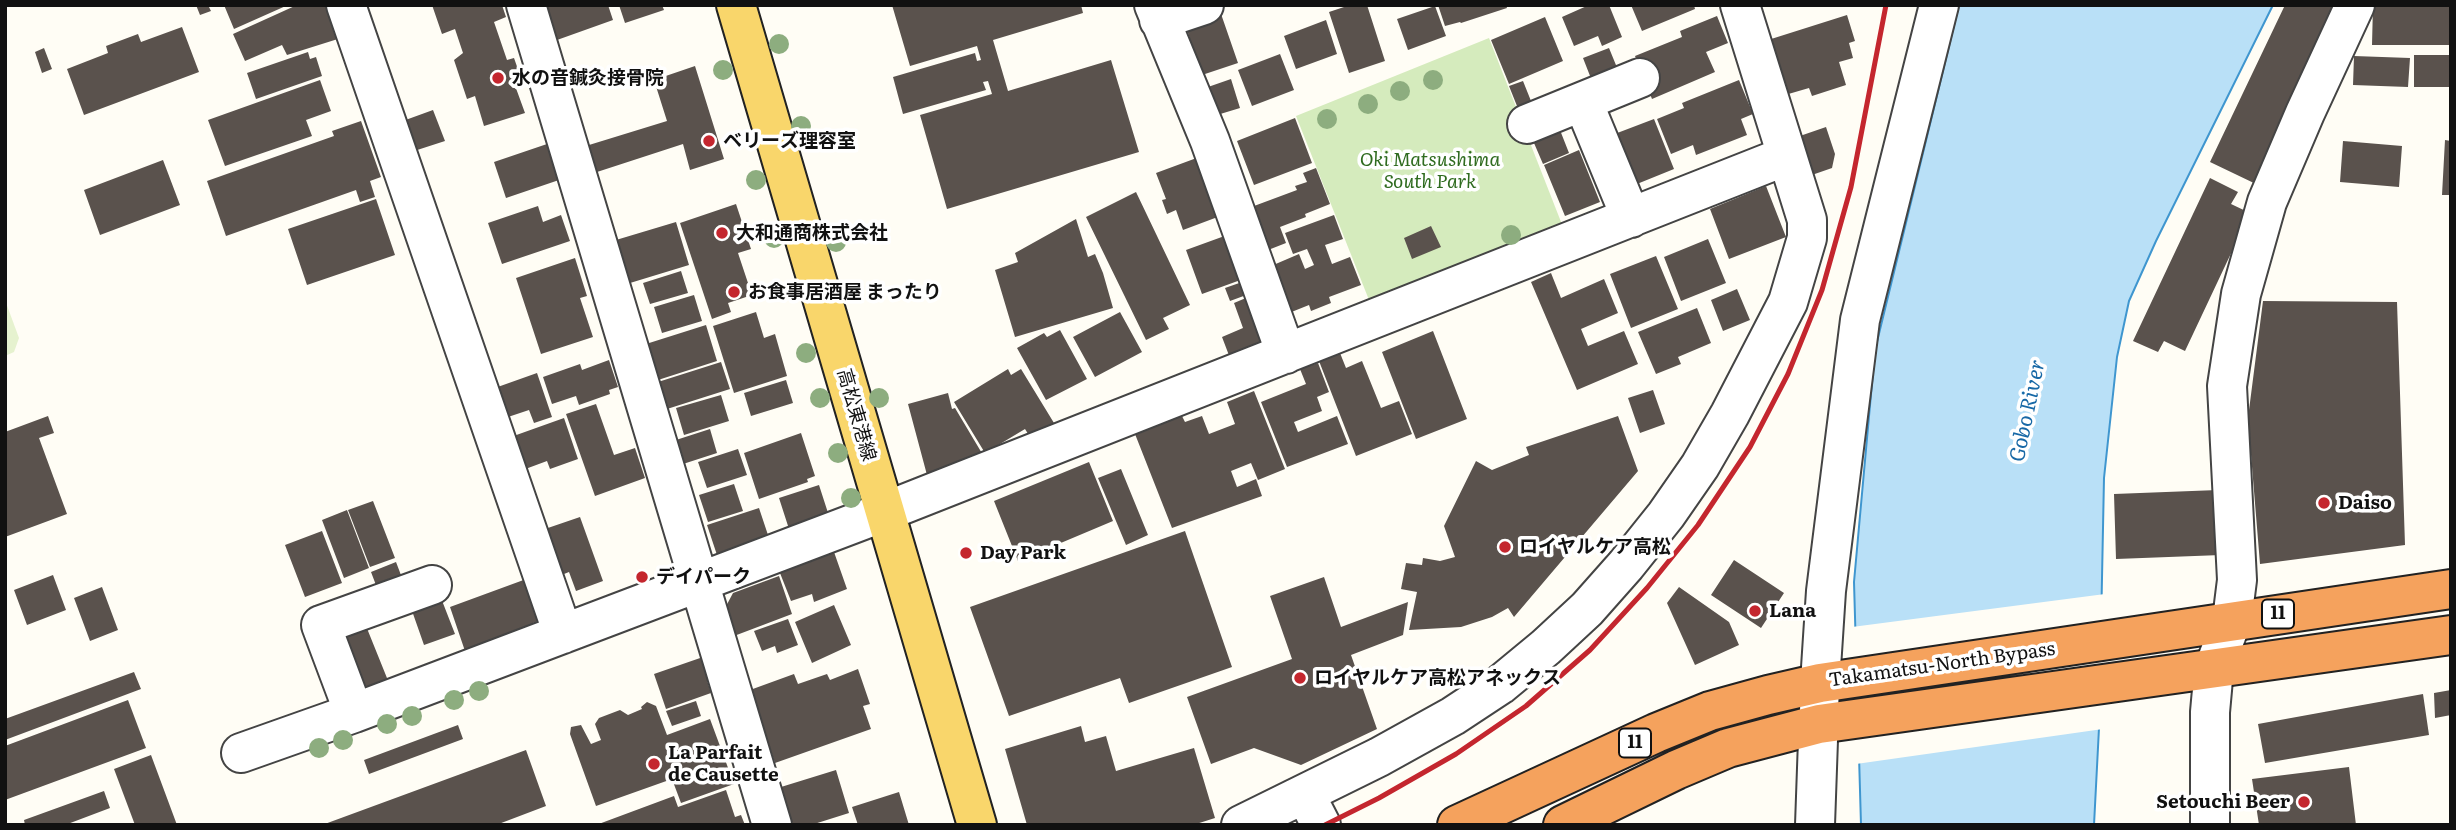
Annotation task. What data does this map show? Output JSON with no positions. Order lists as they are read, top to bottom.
{
  "streets": {
    "highway": ["11", "Takamatsu-North Bypass"],
    "main road": ["高松東港線"]
  },
  "water": ["Gobo River"],
  "parks": ["Oki Matsushima South Park"],
  "places": [
    "水の音鍼灸接骨院",
    "ベリーズ理容室",
    "大和通商株式会社",
    "お食事居酒屋 まったり",
    "Daiso",
    "ロイヤルケア高松",
    "Day Park",
    "デイパーク",
    "Lana",
    "ロイヤルケア高松アネックス",
    "La Parfait de Causette",
    "Setouchi Beer"
  ]
}
